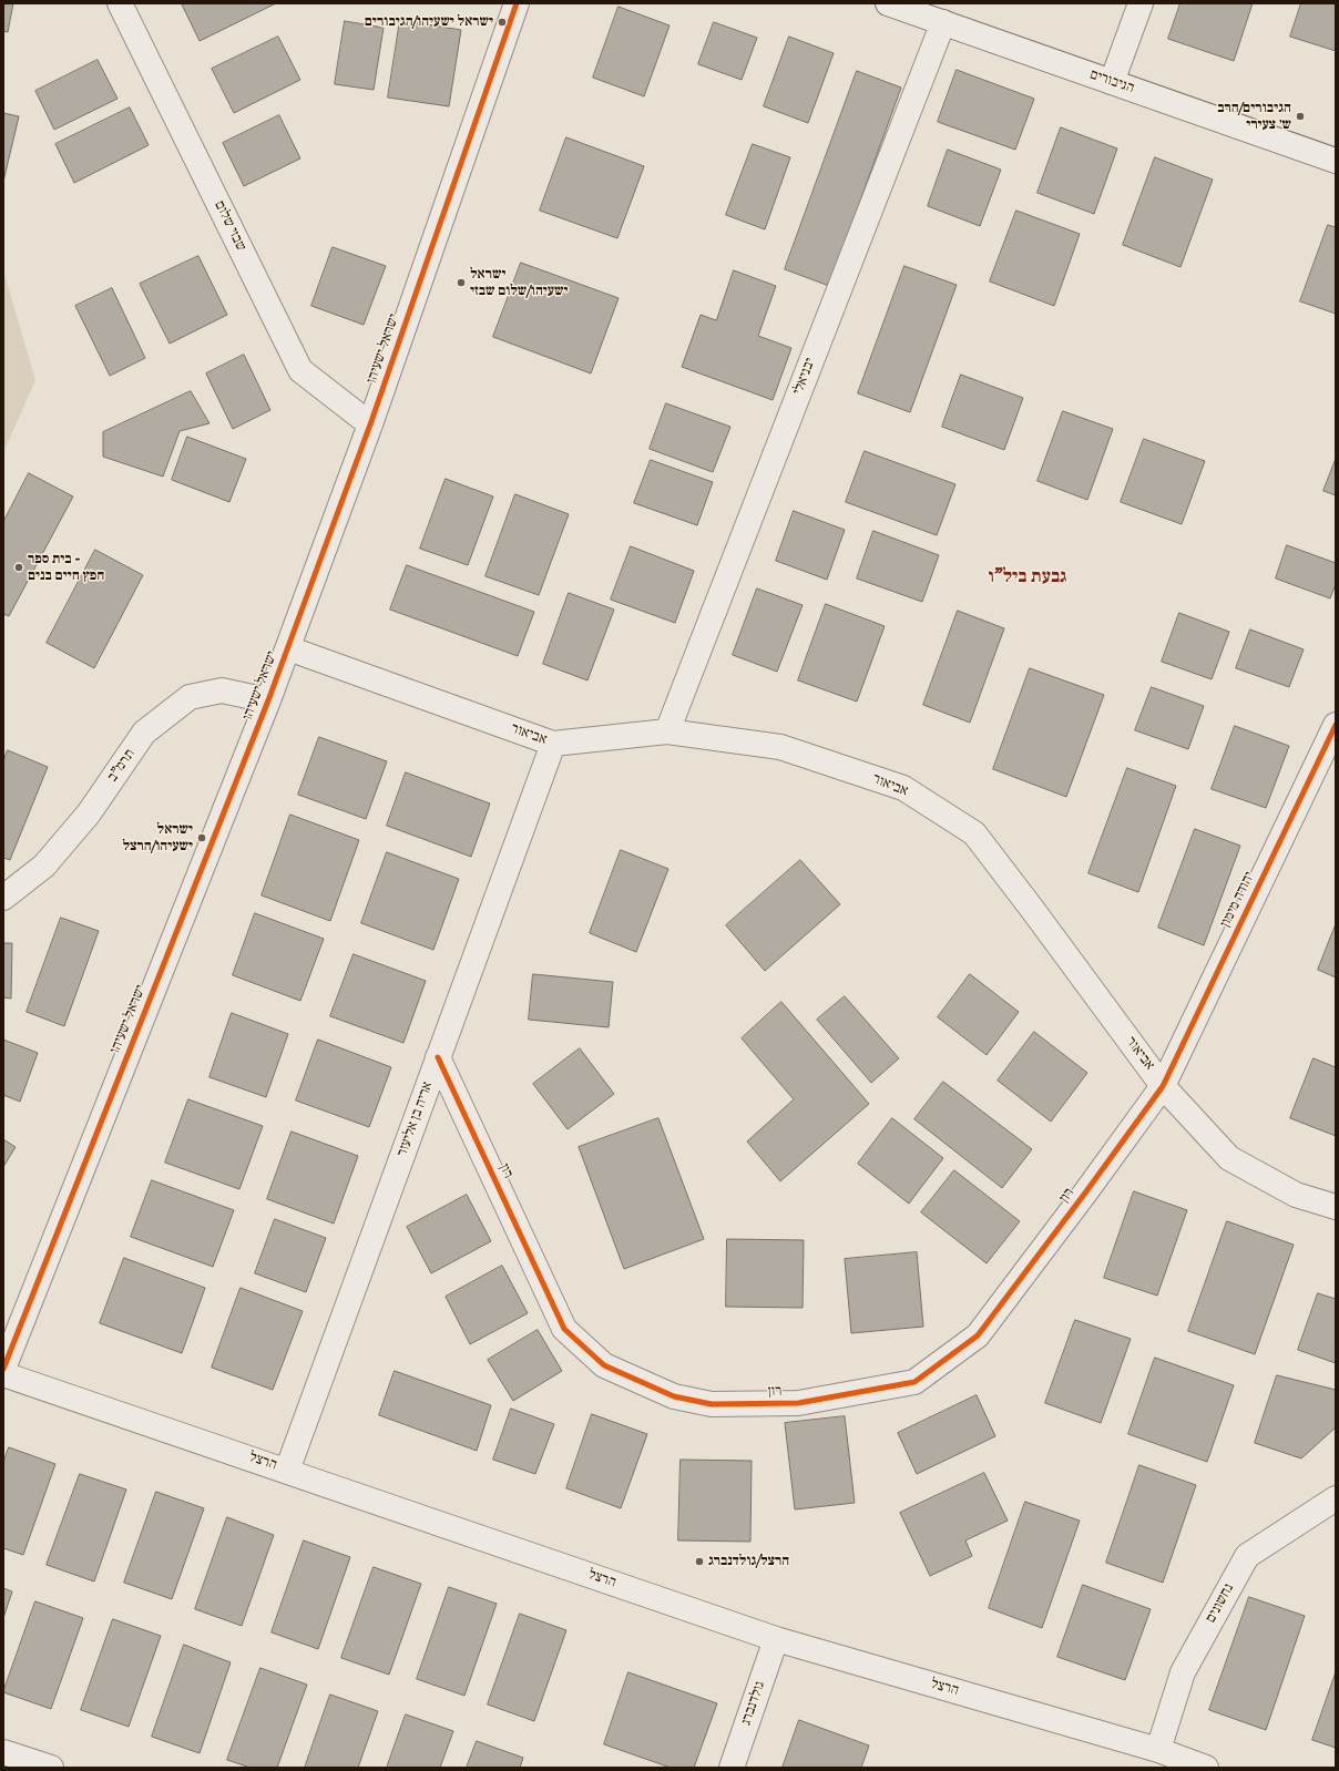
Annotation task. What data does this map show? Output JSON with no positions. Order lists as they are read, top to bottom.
{
  "streets": {
    "street": [
      "הגיבורים",
      "שבזי שלום",
      "ישראל ישעיהו",
      "יבניאלי",
      "אביאור",
      "תרמ\"ב",
      "יהודה מימון",
      "אריה בן אליעזר",
      "רון",
      "הרצל",
      "נחשונים",
      "גולדנברג"
    ]
  },
  "crossings": [
    ["הגיבורים", "יבניאלי"],
    ["שבזי שלום", "ישראל ישעיהו"],
    ["ישראל ישעיהו", "אביאור"],
    ["ישראל ישעיהו", "תרמ\"ב"],
    ["יבניאלי", "אביאור"],
    ["אביאור", "יהודה מימון"],
    ["אביאור", "אריה בן אליעזר"],
    ["אביאור", "רון"],
    ["יהודה מימון", "רון"],
    ["אריה בן אליעזר", "רון"],
    ["אריה בן אליעזר", "הרצל"],
    ["הרצל", "נחשונים"],
    ["הרצל", "גולדנברג"]
  ],
  "districts": ["גבעת ביל\"ו"],
  "places": [
    "ישראל ישעיהו/הגיבורים",
    "הגיבורים/הרב ש׳ צעירי",
    "ישראל ישעיהו/שלום שבזי",
    "בית ספר - חפץ חיים בנים",
    "ישראל ישעיהו/הרצל",
    "הרצל/גולדנברג"
  ]
}
